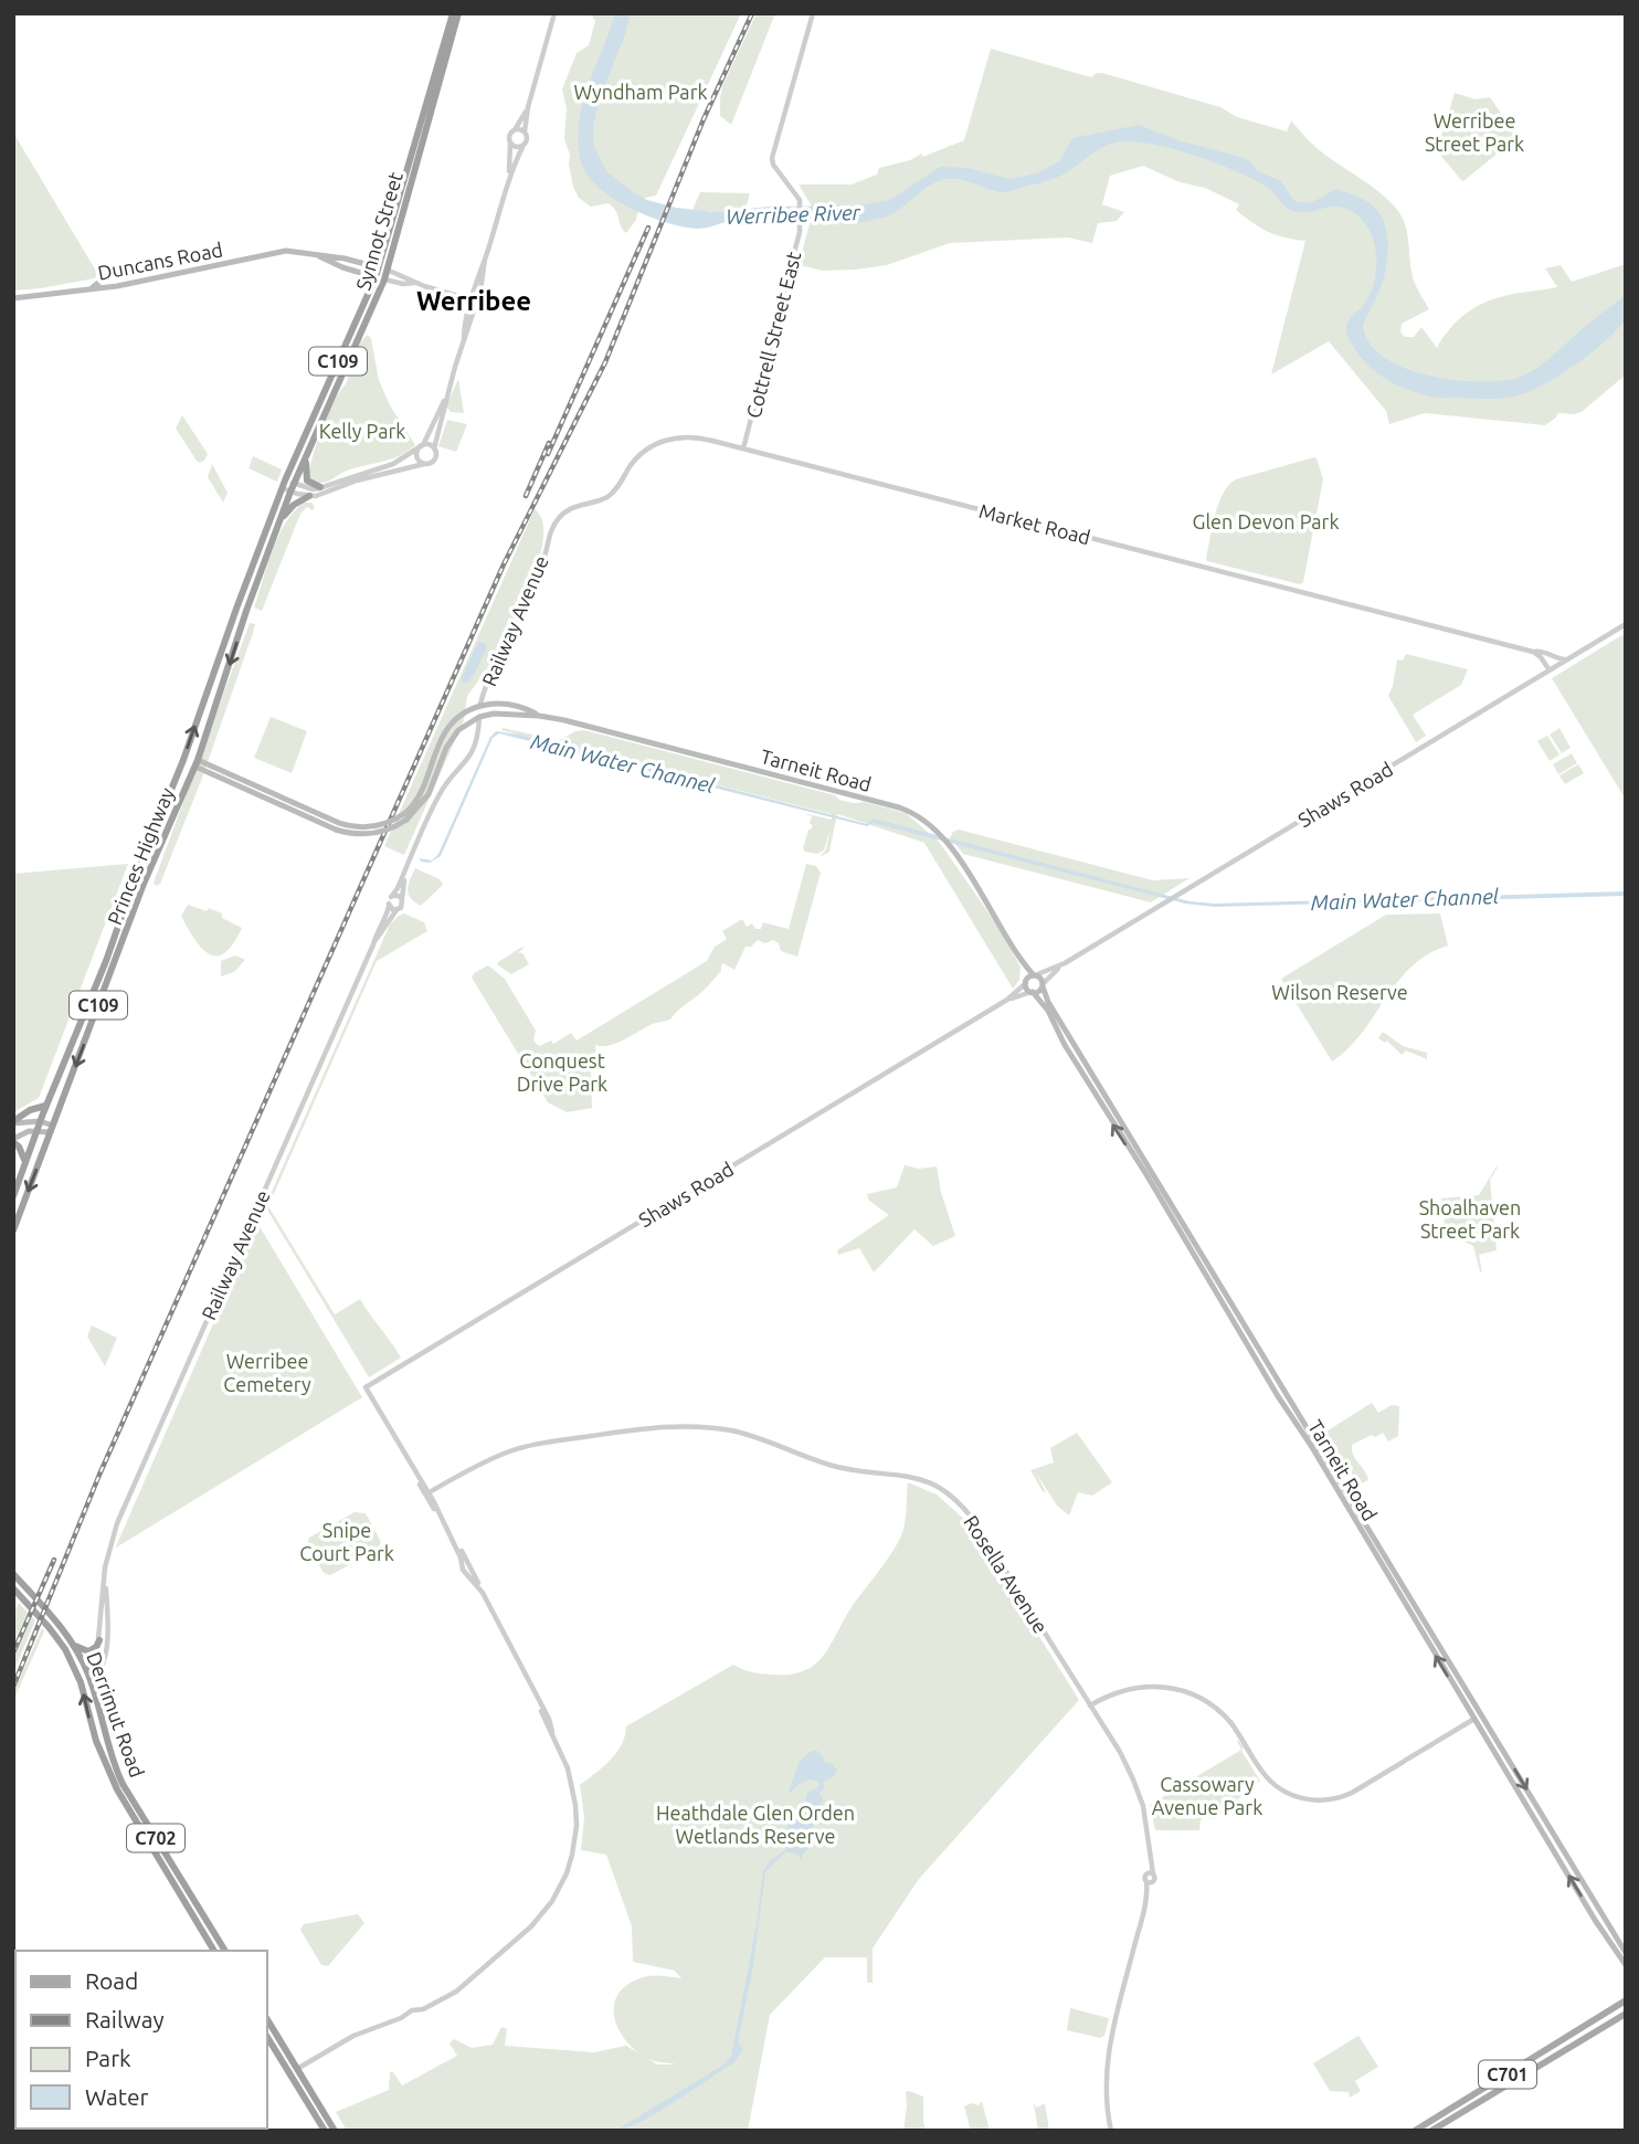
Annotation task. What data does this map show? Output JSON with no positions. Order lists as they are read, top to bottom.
{
  "streets": {
    "highway": [
      "Synnot Street",
      "C109",
      "Princes Highway",
      "Derrimut Road",
      "C702"
    ],
    "main road": ["Duncans Road", "Tarneit Road", "C701"],
    "street": [
      "Cottrell Street East",
      "Market Road",
      "Railway Avenue",
      "Shaws Road",
      "Rosella Avenue"
    ]
  },
  "crossings": [
    ["Synnot Street", "Duncans Road"],
    ["Synnot Street", "Princes Highway"],
    ["Cottrell Street East", "Market Road"],
    ["Market Road", "Railway Avenue"],
    ["Market Road", "Shaws Road"],
    ["Railway Avenue", "Tarneit Road"],
    ["Railway Avenue", "Derrimut Road"],
    ["Tarneit Road", "Shaws Road"],
    ["Shaws Road", "Rosella Avenue"]
  ],
  "districts": ["Werribee"],
  "water": ["Werribee River", "Main Water Channel"],
  "parks": [
    "Wyndham Park",
    "Werribee Street Park",
    "Kelly Park",
    "Glen Devon Park",
    "Wilson Reserve",
    "Conquest Drive Park",
    "Shoalhaven Street Park",
    "Werribee Cemetery",
    "Snipe Court Park",
    "Cassowary Avenue Park",
    "Heathdale Glen Orden Wetlands Reserve"
  ],
  "legend": [
    "Road",
    "Railway",
    "Park",
    "Water"
  ]
}
